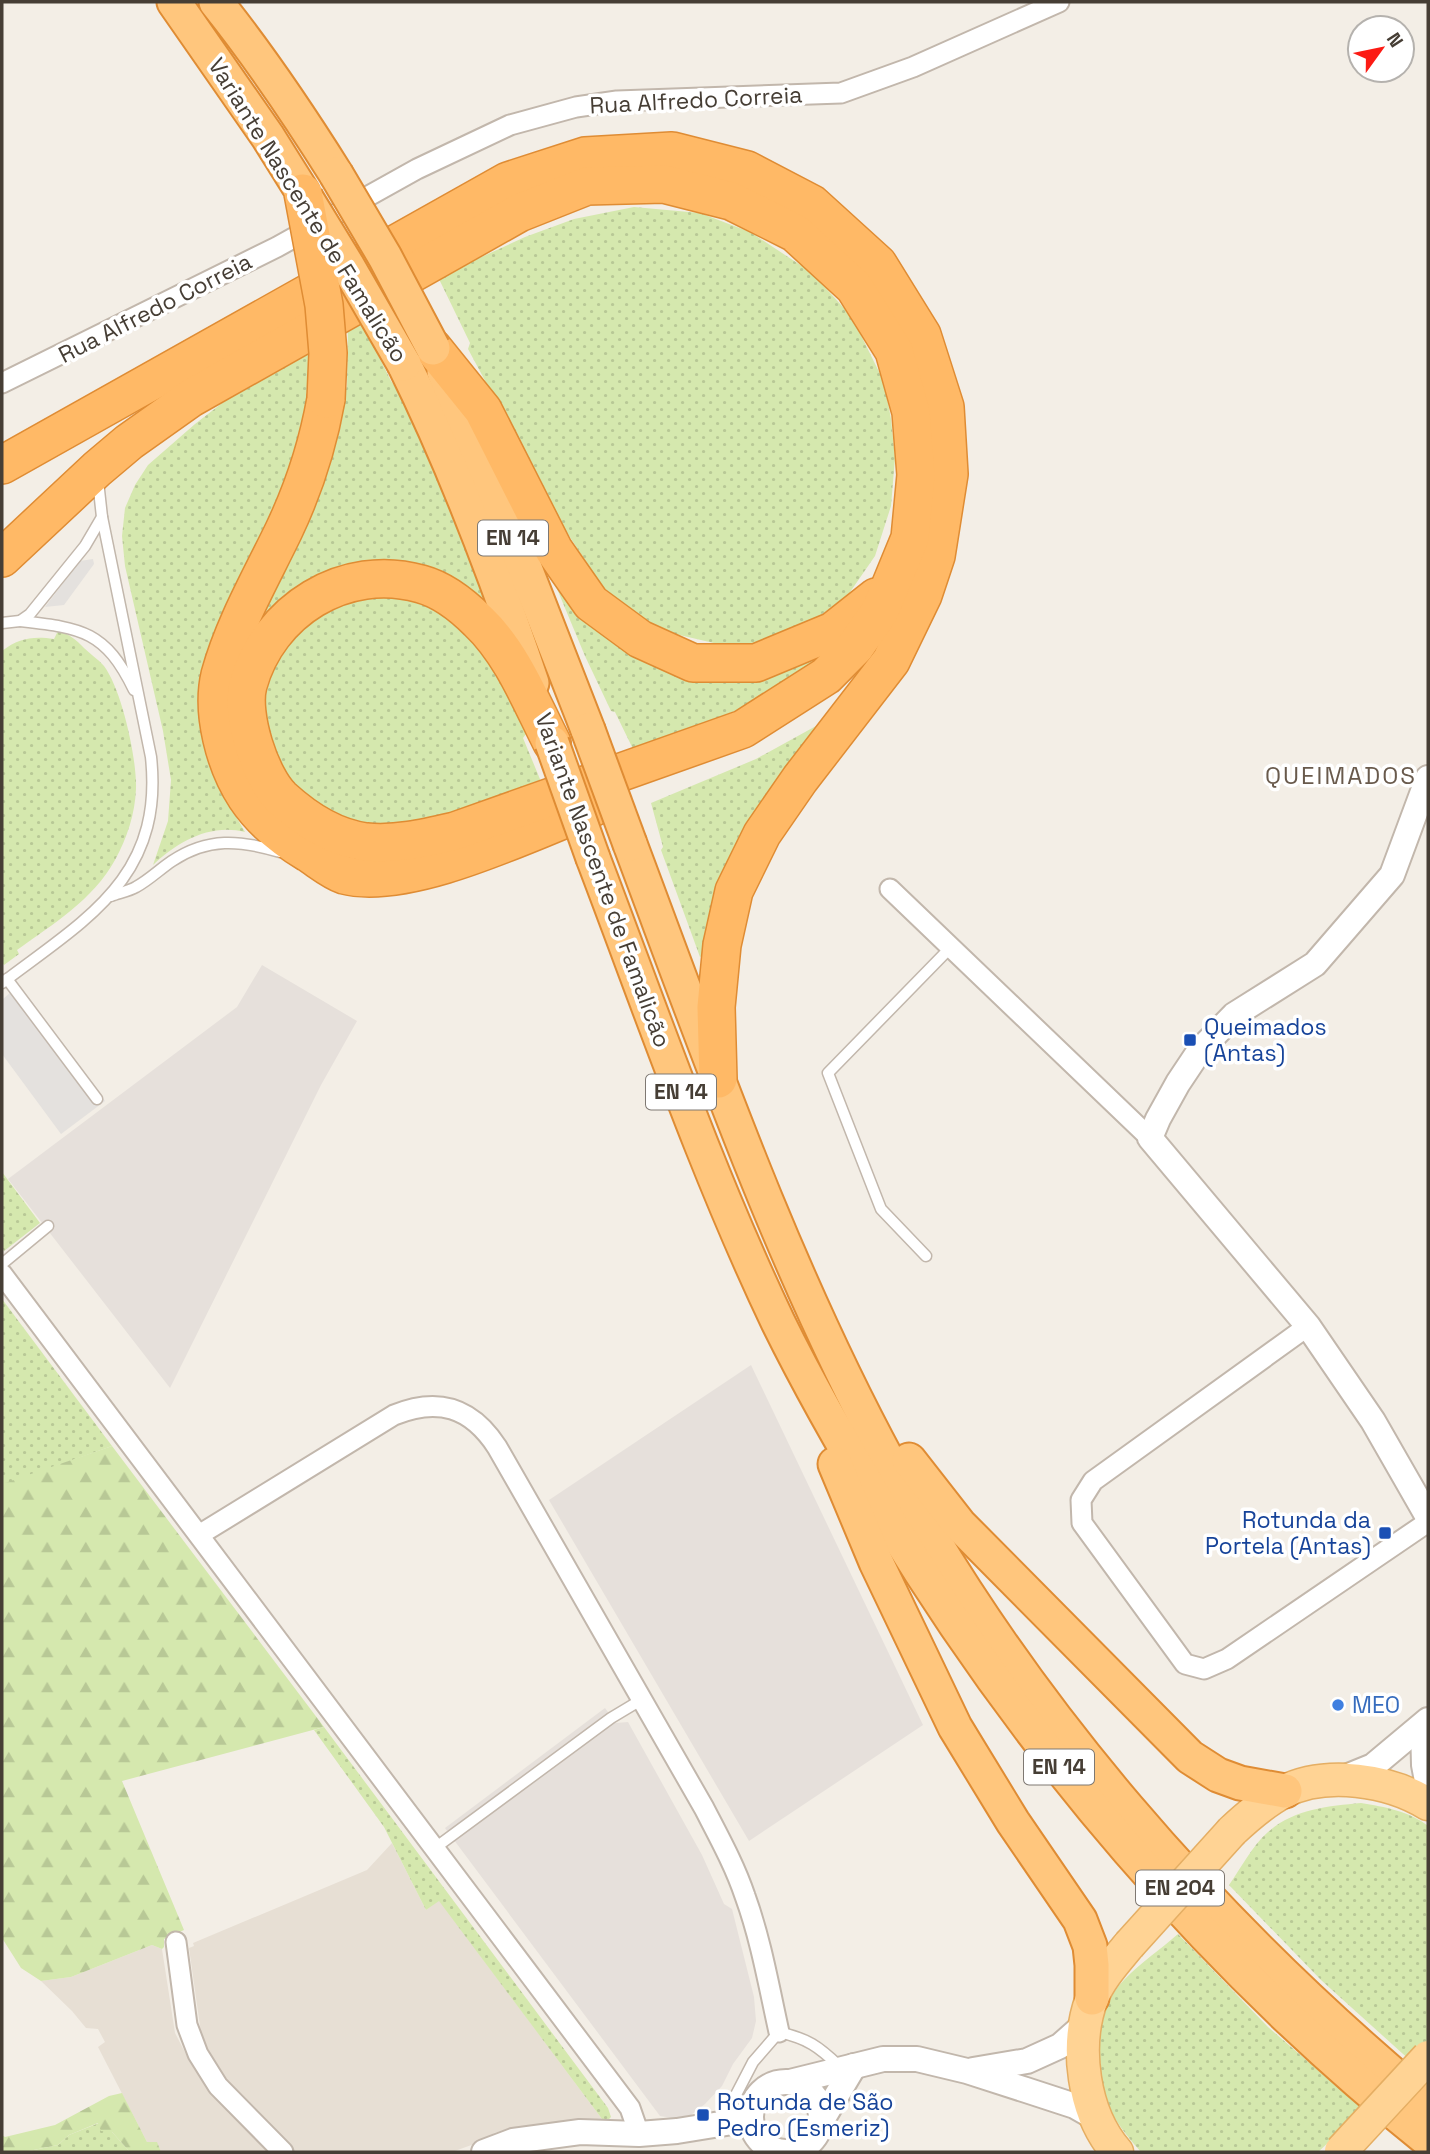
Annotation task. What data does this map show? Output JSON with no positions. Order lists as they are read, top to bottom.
{
  "streets": {
    "highway": ["Variante Nascente de Famalicão", "EN 14"],
    "main road": ["EN 204"],
    "street": ["Rua Alfredo Correia"]
  },
  "districts": ["QUEIMADOS"],
  "places": {
    "transit": ["Queimados (Antas)", "Rotunda da Portela (Antas)", "Rotunda de São Pedro (Esmeriz)"],
    "other": ["MEO"]
  },
  "north": "top right"
}
